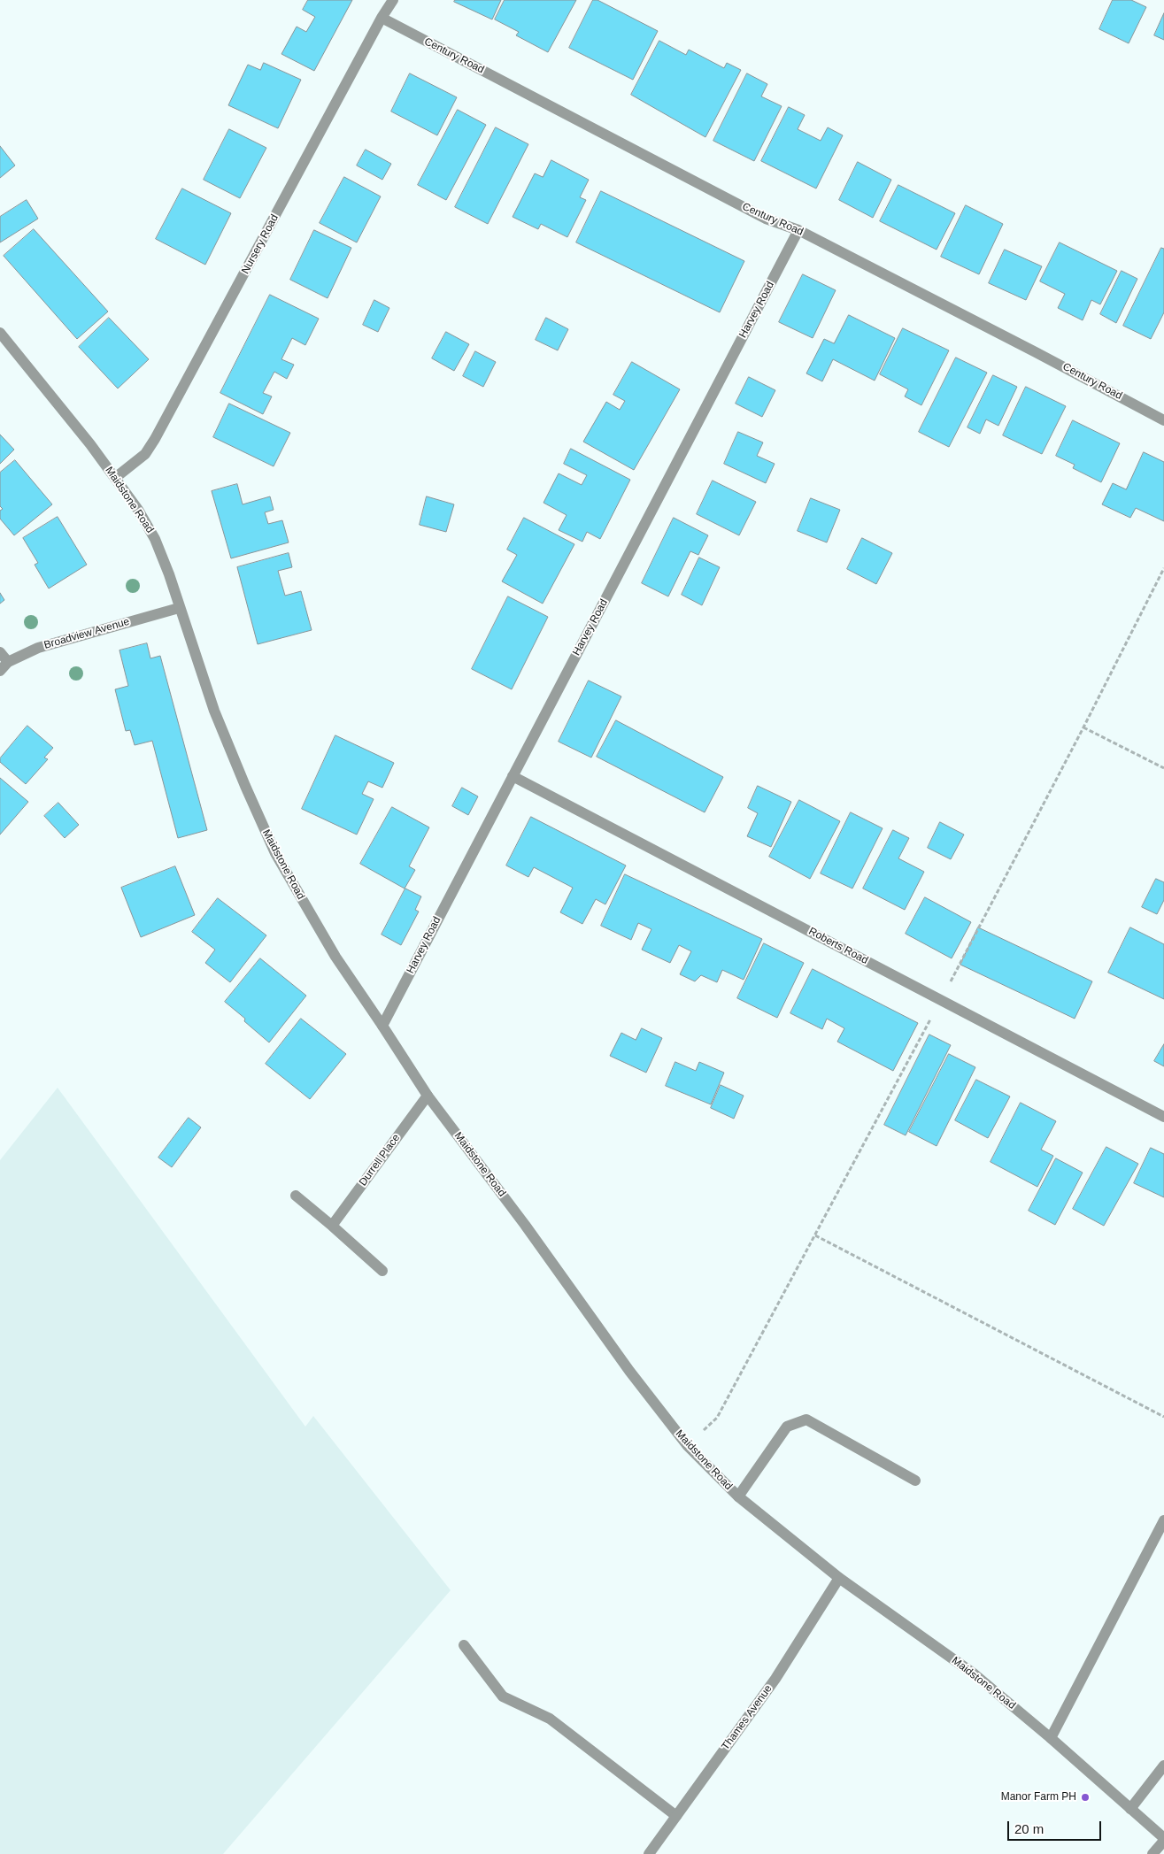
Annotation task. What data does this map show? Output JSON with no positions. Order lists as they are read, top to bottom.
{
  "streets": {
    "street": [
      "Century Road",
      "Nursery Road",
      "Harvey Road",
      "Maidstone Road",
      "Broadview Avenue",
      "Roberts Road",
      "Durrell Place",
      "Thames Avenue"
    ]
  },
  "crossings": [
    ["Century Road", "Nursery Road"],
    ["Century Road", "Harvey Road"],
    ["Nursery Road", "Maidstone Road"],
    ["Harvey Road", "Maidstone Road"],
    ["Harvey Road", "Roberts Road"],
    ["Maidstone Road", "Broadview Avenue"],
    ["Maidstone Road", "Durrell Place"],
    ["Maidstone Road", "Thames Avenue"]
  ],
  "places": ["Manor Farm PH"],
  "scale_bar": "20 m"
}
